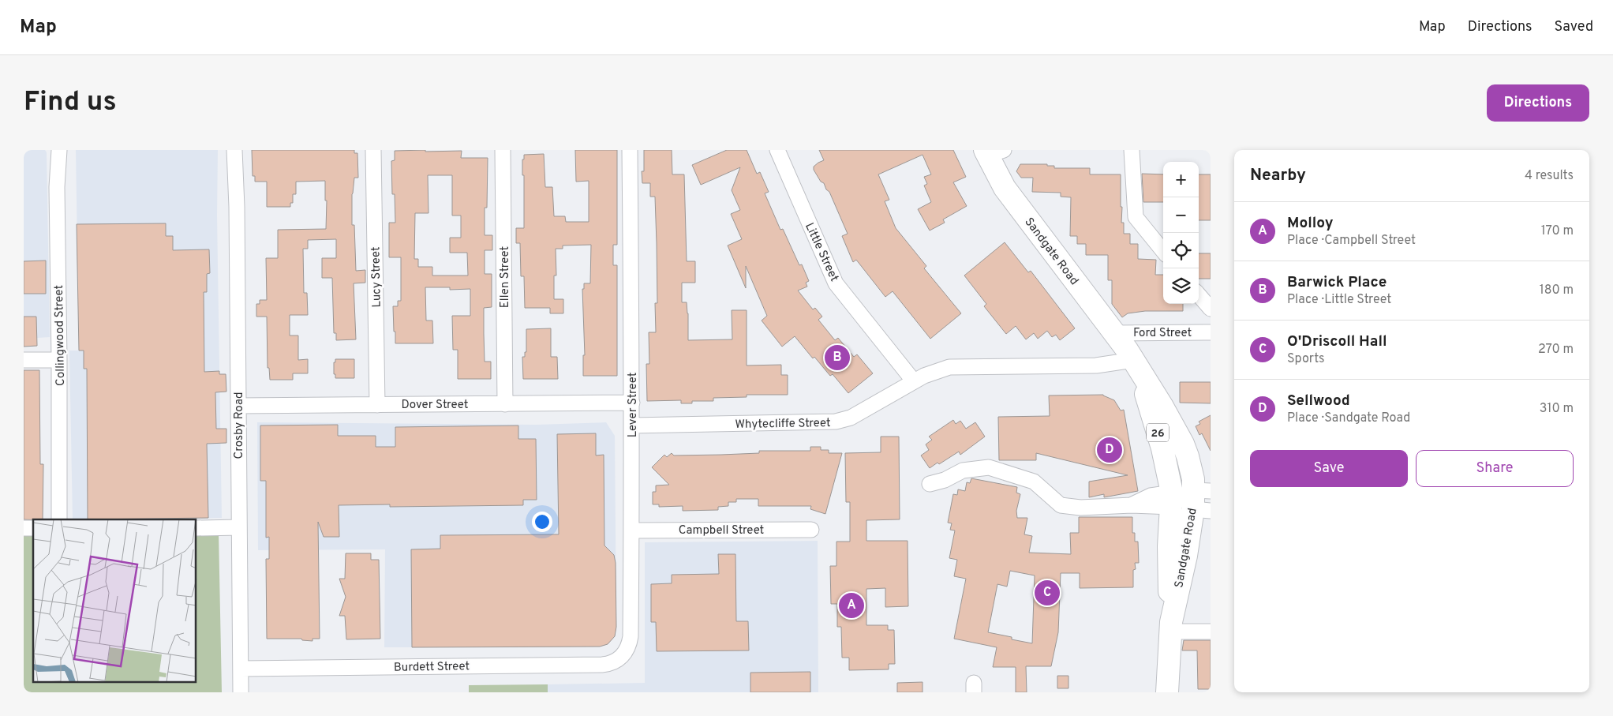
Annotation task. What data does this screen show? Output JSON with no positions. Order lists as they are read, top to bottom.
{
  "streets": {
    "highway": ["Sandgate Road", "26"],
    "street": [
      "Little Street",
      "Lucy Street",
      "Ellen Street",
      "Ford Street",
      "Collingwood Street",
      "Dover Street",
      "Lever Street",
      "Whytecliffe Street",
      "Crosby Road",
      "Campbell Street",
      "Burdett Street"
    ]
  },
  "crossings": [
    ["Sandgate Road", "Ford Street"],
    ["Sandgate Road", "Whytecliffe Street"],
    ["Little Street", "Whytecliffe Street"],
    ["Lucy Street", "Dover Street"],
    ["Ellen Street", "Dover Street"],
    ["Dover Street", "Lever Street"],
    ["Dover Street", "Crosby Road"],
    ["Lever Street", "Whytecliffe Street"],
    ["Lever Street", "Campbell Street"],
    ["Lever Street", "Burdett Street"],
    ["Crosby Road", "Burdett Street"]
  ],
  "page": {
    "header": "Map",
    "nav": ["Map", "Directions", "Saved"],
    "buttons": [
      "Directions",
      ["Save", "Share"]
    ],
    "title": "Find us",
    "heading": ["Nearby", "4 results"],
    "map_buttons": ["+", "−"],
    "list": [
      {
        "mark": "A",
        "name": "Molloy",
        "note": "Place · Campbell Street",
        "value": "170 m"
      },
      {
        "mark": "B",
        "name": "Barwick Place",
        "note": "Place · Little Street",
        "value": "180 m"
      },
      {
        "mark": "C",
        "name": "O'Driscoll Hall",
        "note": "Sports",
        "value": "270 m"
      },
      {
        "mark": "D",
        "name": "Sellwood",
        "note": "Place · Sandgate Road",
        "value": "310 m"
      }
    ],
    "pins": [
      "B",
      "D",
      "C",
      "A"
    ]
  }
}
